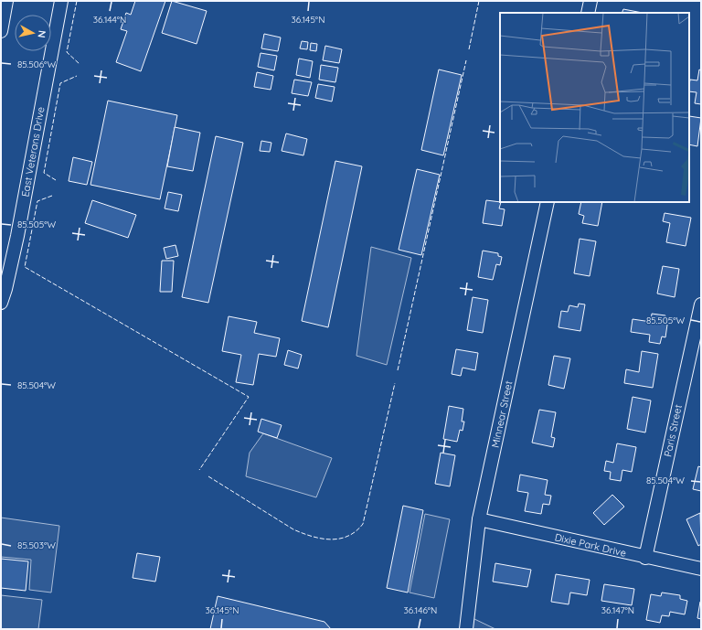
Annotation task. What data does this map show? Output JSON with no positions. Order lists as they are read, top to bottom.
{
  "streets": {
    "street": [
      "East Veterans Drive",
      "Minnear Street",
      "Paris Street",
      "Dixie Park Drive"
    ]
  },
  "crossings": [
    ["Minnear Street", "Dixie Park Drive"],
    ["Paris Street", "Dixie Park Drive"]
  ],
  "north": "right",
  "coordinates": [
    "36.144°N",
    "36.145°N",
    "85.506°W",
    "85.505°W",
    "85.504°W",
    "85.503°W",
    "36.146°N",
    "36.147°N"
  ]
}
